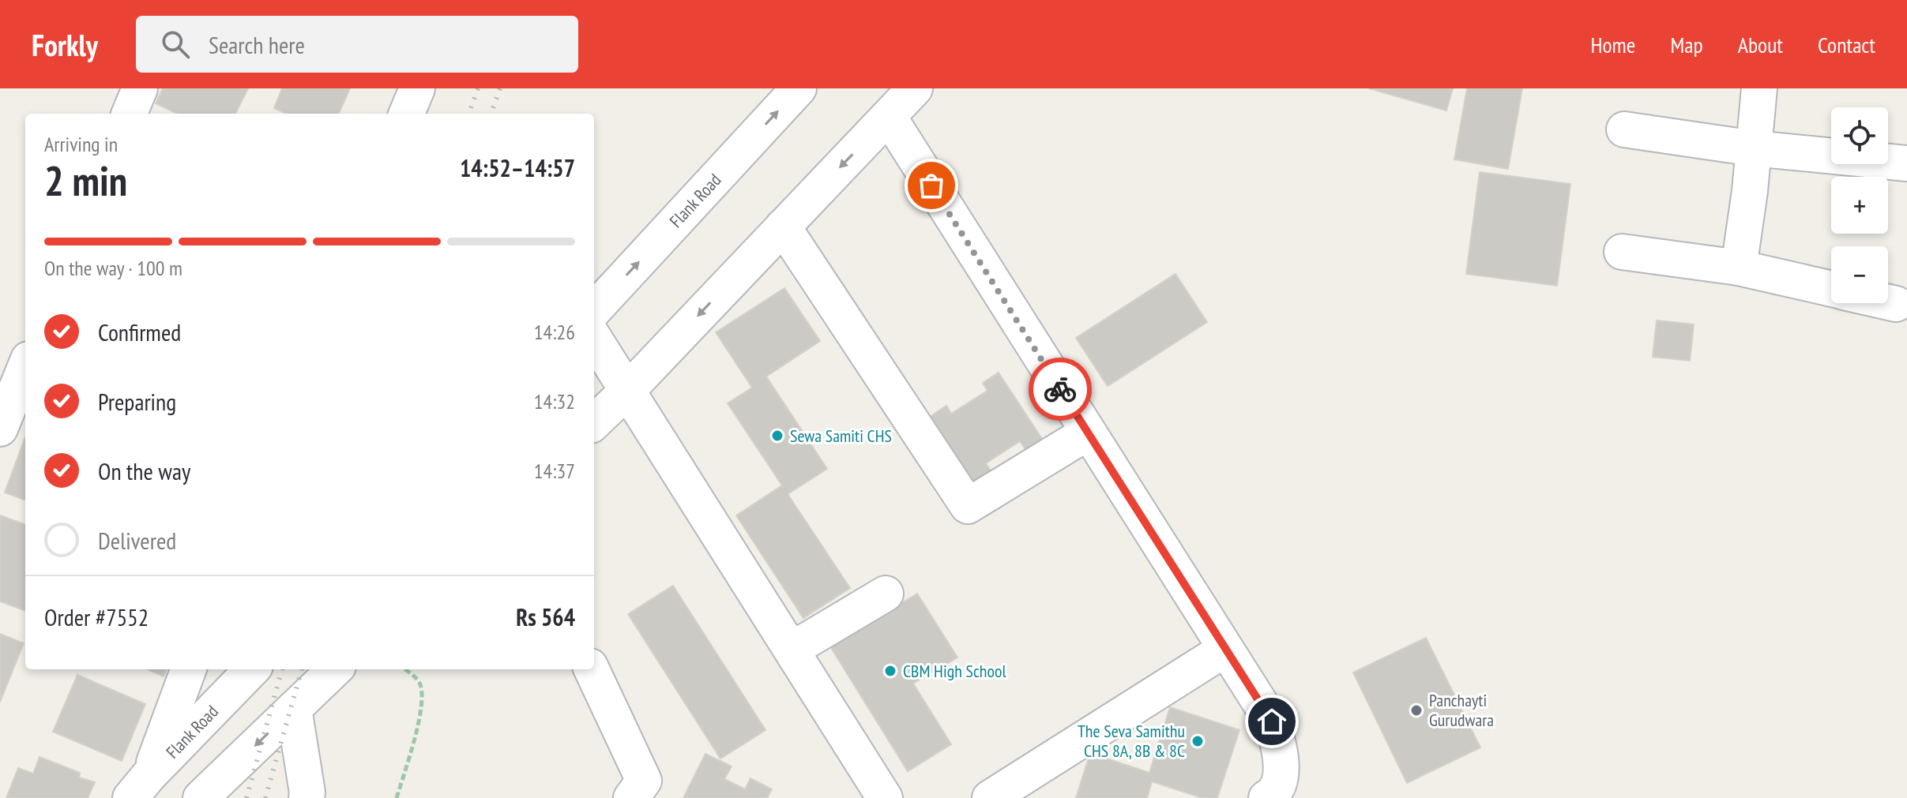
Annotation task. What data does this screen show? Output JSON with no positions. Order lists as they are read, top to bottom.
{
  "streets": {
    "street": ["Flank Road"]
  },
  "places": [
    "Sewa Samiti CHS",
    "CBM High School",
    "Panchayti Gurudwara",
    "The Seva Samithu CHS 8A, 8B & 8C"
  ],
  "page": {
    "header": "Forkly",
    "search": "Search here",
    "nav": [
      "Home",
      "Map",
      "About",
      "Contact"
    ],
    "map_buttons": ["+", "−"],
    "heading": ["2 min", "Arriving in", "14:52–14:57"],
    "panel": ["Order #7552", "Rs 564"],
    "bar": "On the way · 100 m",
    "list": [
      ["Confirmed", "14:26"],
      ["Preparing", "14:32"],
      ["On the way", "14:37"],
      "Delivered"
    ]
  }
}
